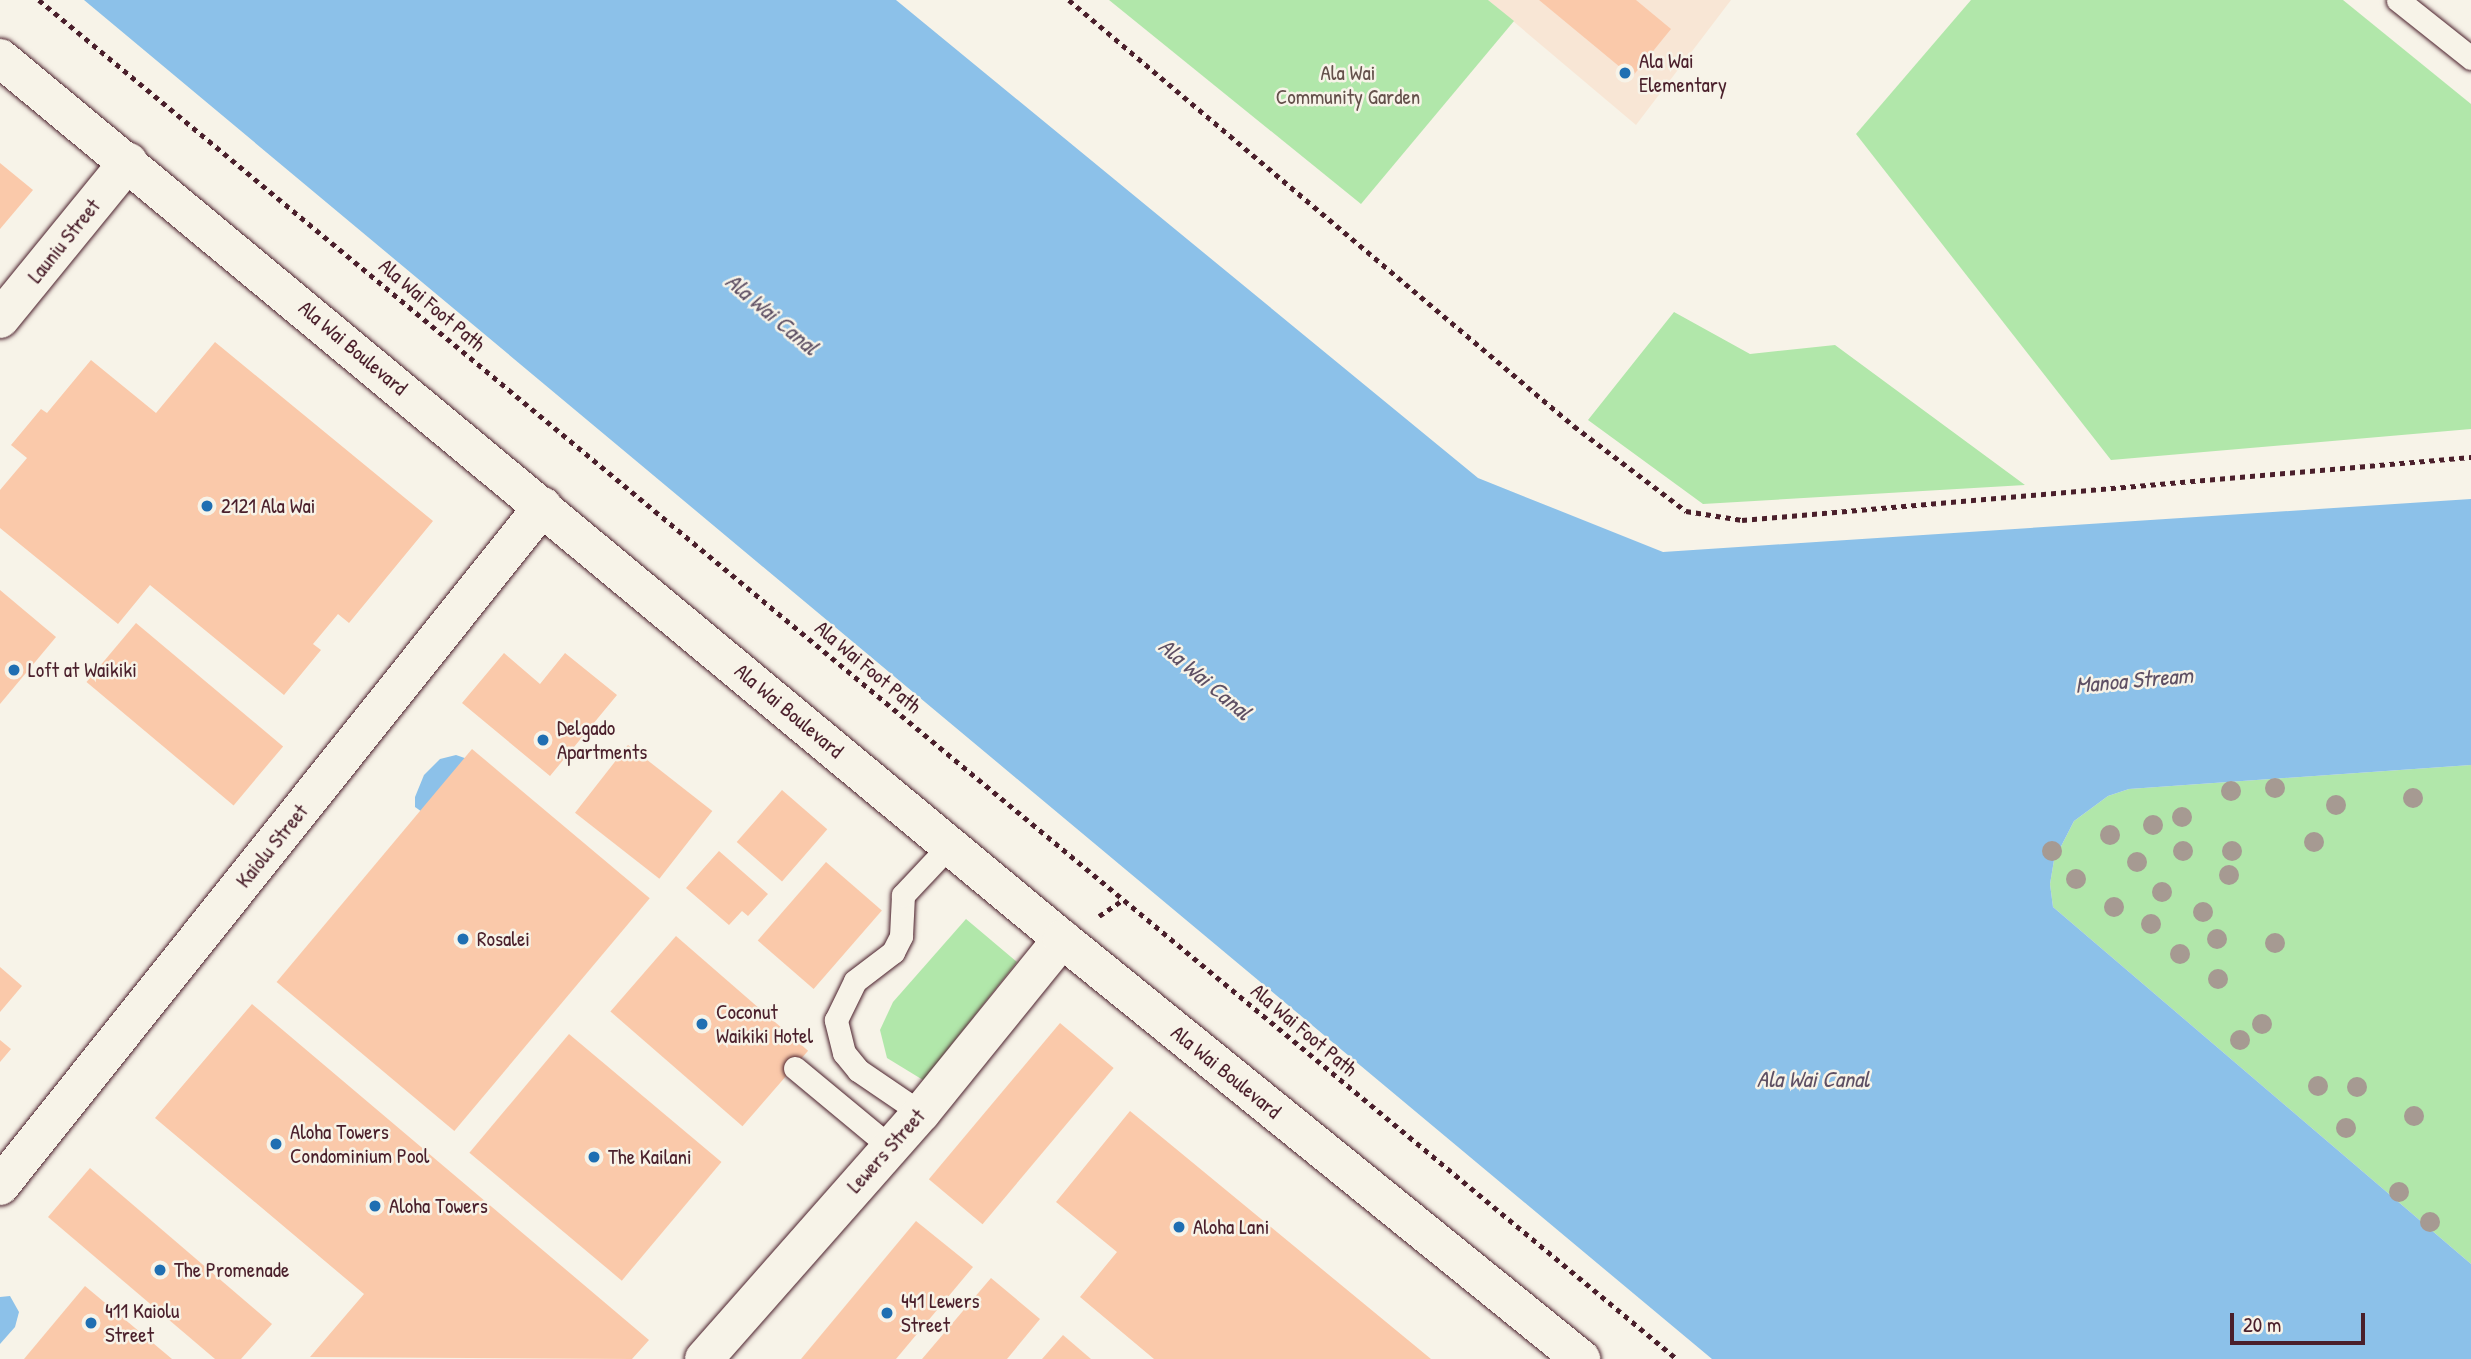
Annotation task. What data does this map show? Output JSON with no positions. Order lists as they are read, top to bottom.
{
  "streets": {
    "main road": [
      "Launiu Street",
      "Ala Wai Boulevard",
      "Kaiolu Street",
      "Lewers Street"
    ],
    "path": ["Ala Wai Foot Path"]
  },
  "crossings": [
    ["Launiu Street", "Ala Wai Boulevard"],
    ["Ala Wai Boulevard", "Kaiolu Street"],
    ["Ala Wai Boulevard", "Lewers Street"]
  ],
  "water": ["Ala Wai Canal", "Manoa Stream"],
  "parks": ["Ala Wai Community Garden"],
  "places": [
    "Ala Wai Elementary",
    "2121 Ala Wai",
    "Loft at Waikiki",
    "Delgado Apartments",
    "Rosalei",
    "Coconut Waikiki Hotel",
    "Aloha Towers Condominium Pool",
    "The Kailani",
    "Aloha Towers",
    "Aloha Lani",
    "The Promenade",
    "441 Lewers Street",
    "411 Kaiolu Street"
  ],
  "scale_bar": "20 m"
}
